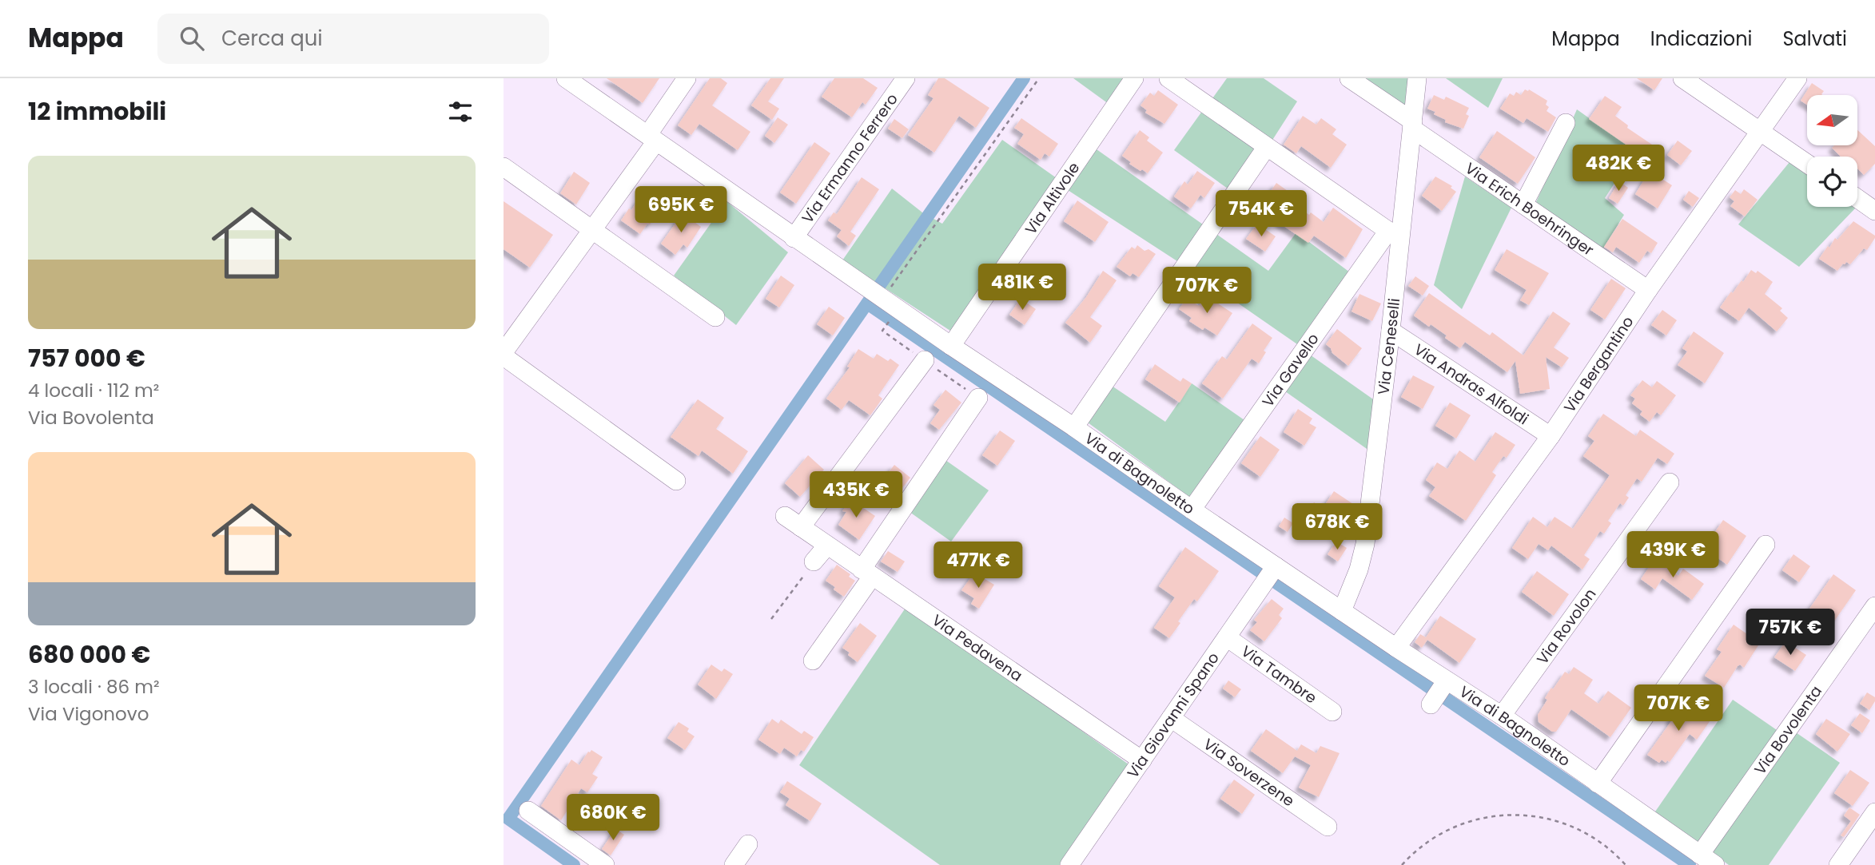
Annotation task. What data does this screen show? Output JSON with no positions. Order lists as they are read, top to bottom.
{
  "streets": {
    "street": [
      "Via Ermanno Ferrero",
      "Via Altivole",
      "Via Erich Boehringer",
      "Via Ceneselli",
      "Via Bergantino",
      "Via Gavello",
      "Via Andras Alfoldi",
      "Via di Bagnoletto",
      "Via Rovolon",
      "Via Pedavena",
      "Via Tambre",
      "Via Giovanni Spano",
      "Via Bovolenta",
      "Via Soverzene"
    ]
  },
  "crossings": [
    ["Via Ermanno Ferrero", "Via di Bagnoletto"],
    ["Via Altivole", "Via di Bagnoletto"],
    ["Via Erich Boehringer", "Via Ceneselli"],
    ["Via Erich Boehringer", "Via Bergantino"],
    ["Via Ceneselli", "Via Gavello"],
    ["Via Ceneselli", "Via Andras Alfoldi"],
    ["Via Ceneselli", "Via di Bagnoletto"],
    ["Via Bergantino", "Via Andras Alfoldi"],
    ["Via Bergantino", "Via di Bagnoletto"],
    ["Via Gavello", "Via di Bagnoletto"],
    ["Via di Bagnoletto", "Via Rovolon"],
    ["Via di Bagnoletto", "Via Giovanni Spano"],
    ["Via di Bagnoletto", "Via Bovolenta"],
    ["Via Pedavena", "Via Giovanni Spano"],
    ["Via Tambre", "Via Giovanni Spano"],
    ["Via Giovanni Spano", "Via Soverzene"]
  ],
  "north": "left",
  "page": {
    "header": "Mappa",
    "search": "Cerca qui",
    "nav": ["Mappa", "Indicazioni", "Salvati"],
    "heading": "12 immobili",
    "price": [
      "482K €",
      "695K €",
      "754K €",
      "481K €",
      "707K €",
      "435K €",
      "678K €",
      "439K €",
      "477K €",
      "757K €",
      "707K €",
      "680K €"
    ],
    "list": [
      {
        "name": "757 000 €",
        "note": "4 locali · 112 m² · Via Bovolenta"
      },
      {
        "name": "680 000 €",
        "note": "3 locali · 86 m² · Via Vigonovo"
      }
    ]
  }
}
